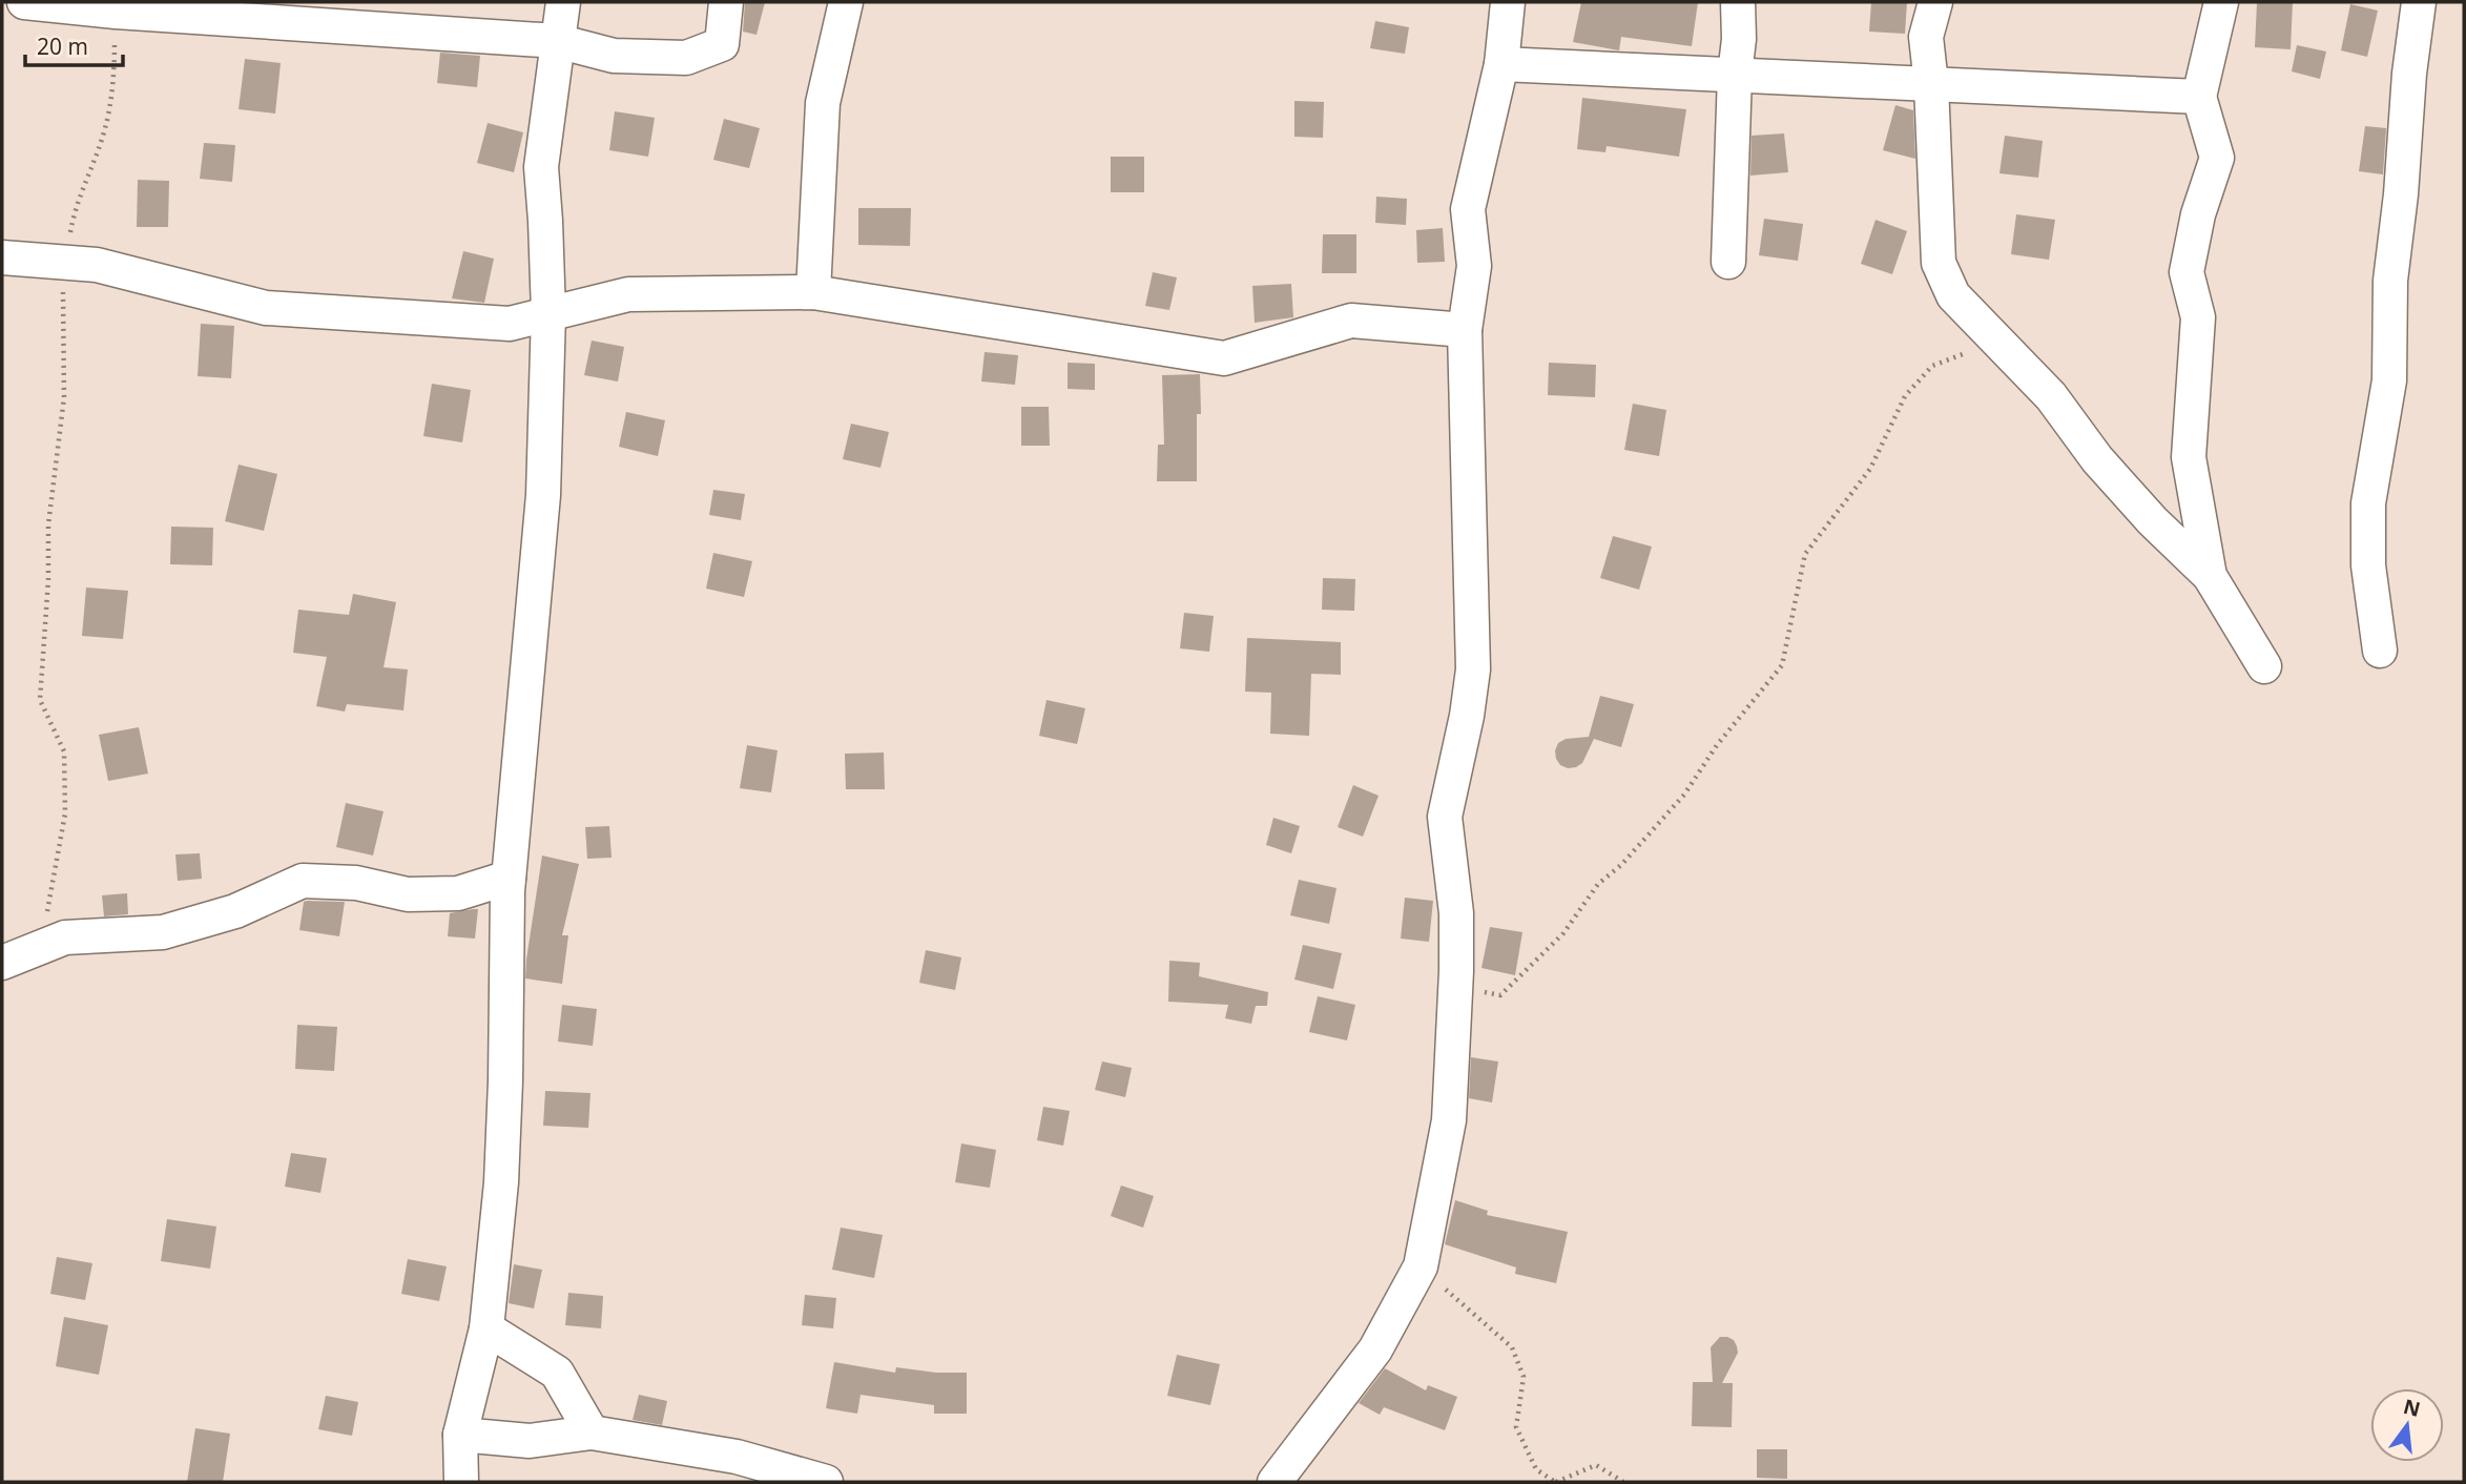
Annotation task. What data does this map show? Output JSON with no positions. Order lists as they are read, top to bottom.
{
  "scale_bar": "20 m",
  "north": "top"
}
